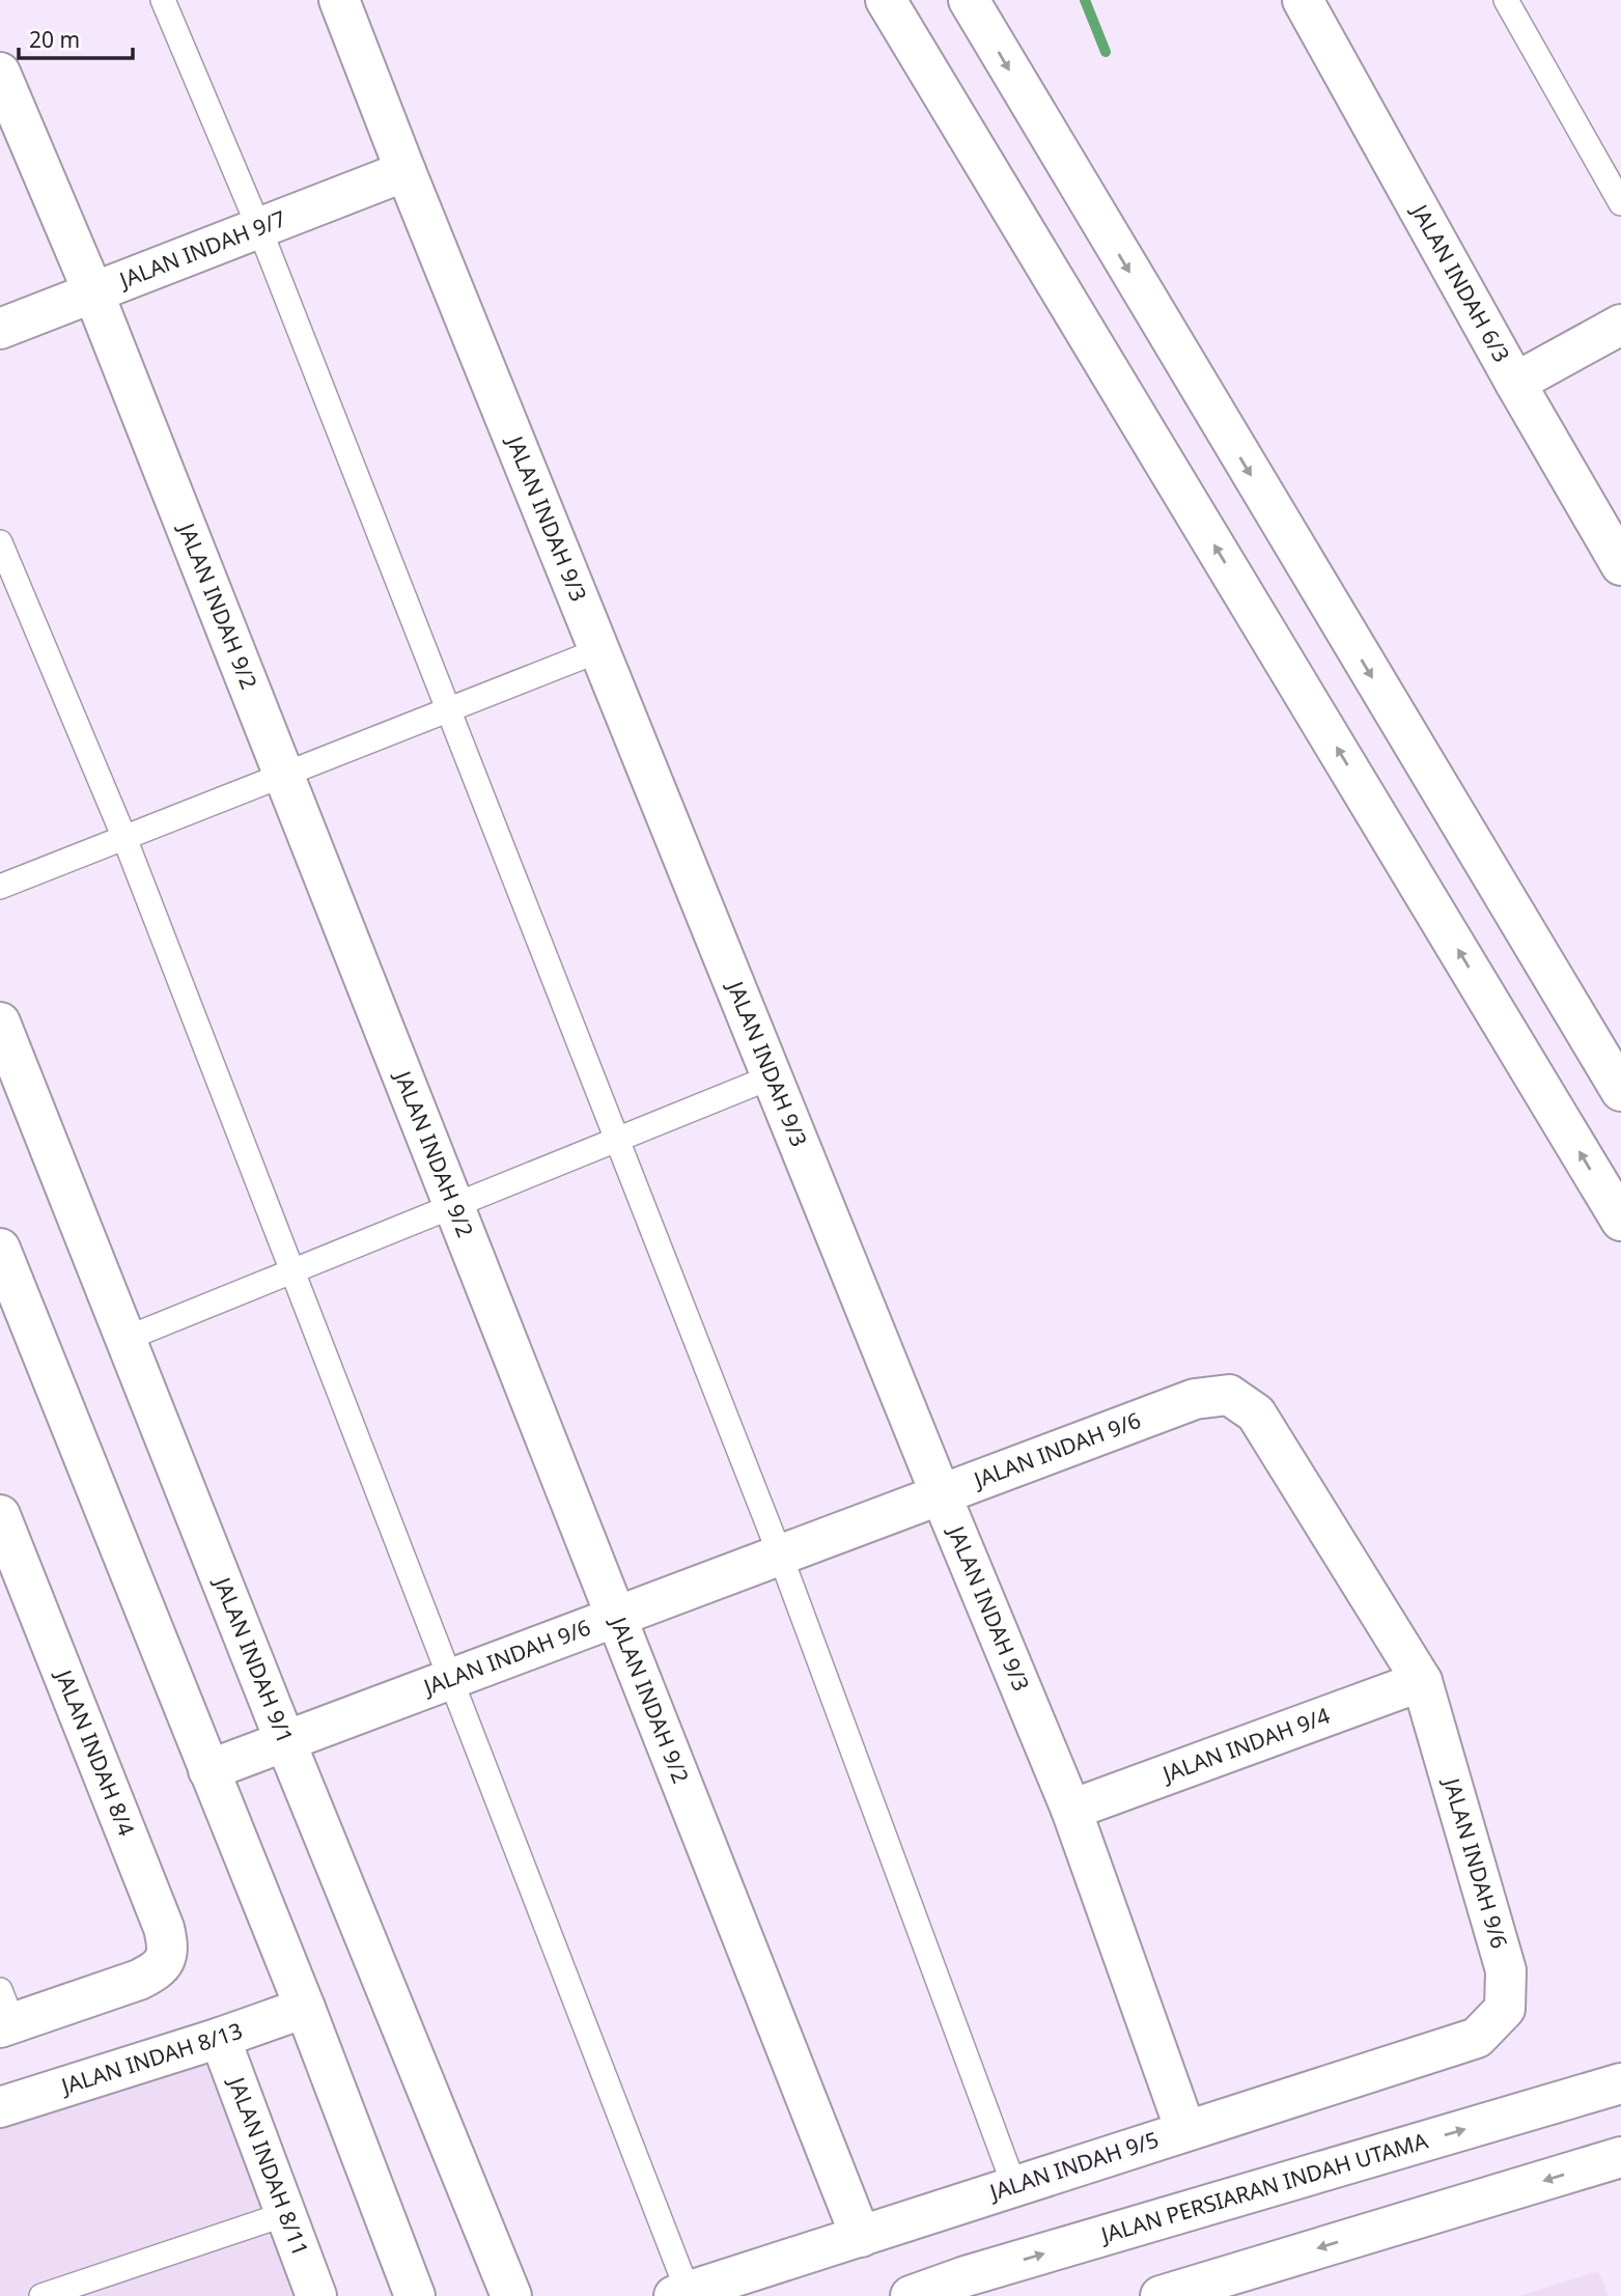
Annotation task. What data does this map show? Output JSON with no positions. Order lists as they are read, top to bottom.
{
  "streets": {
    "main road": [
      "JALAN INDAH 9/7",
      "JALAN INDAH 6/3",
      "JALAN INDAH 9/3",
      "JALAN INDAH 9/2",
      "JALAN INDAH 9/6",
      "JALAN INDAH 9/1",
      "JALAN INDAH 9/4",
      "JALAN INDAH 8/4",
      "JALAN INDAH 8/13",
      "JALAN INDAH 9/5",
      "JALAN INDAH 8/11",
      "JALAN PERSIARAN INDAH UTAMA"
    ]
  },
  "crossings": [
    ["JALAN INDAH 9/7", "JALAN INDAH 9/3"],
    ["JALAN INDAH 9/7", "JALAN INDAH 9/2"],
    ["JALAN INDAH 9/3", "JALAN INDAH 9/6"],
    ["JALAN INDAH 9/3", "JALAN INDAH 9/4"],
    ["JALAN INDAH 9/3", "JALAN INDAH 9/5"],
    ["JALAN INDAH 9/2", "JALAN INDAH 9/6"],
    ["JALAN INDAH 9/2", "JALAN INDAH 9/5"],
    ["JALAN INDAH 9/6", "JALAN INDAH 9/1"],
    ["JALAN INDAH 9/6", "JALAN INDAH 9/4"],
    ["JALAN INDAH 9/6", "JALAN INDAH 9/5"],
    ["JALAN INDAH 8/13", "JALAN INDAH 8/11"]
  ],
  "scale_bar": "20 m"
}
